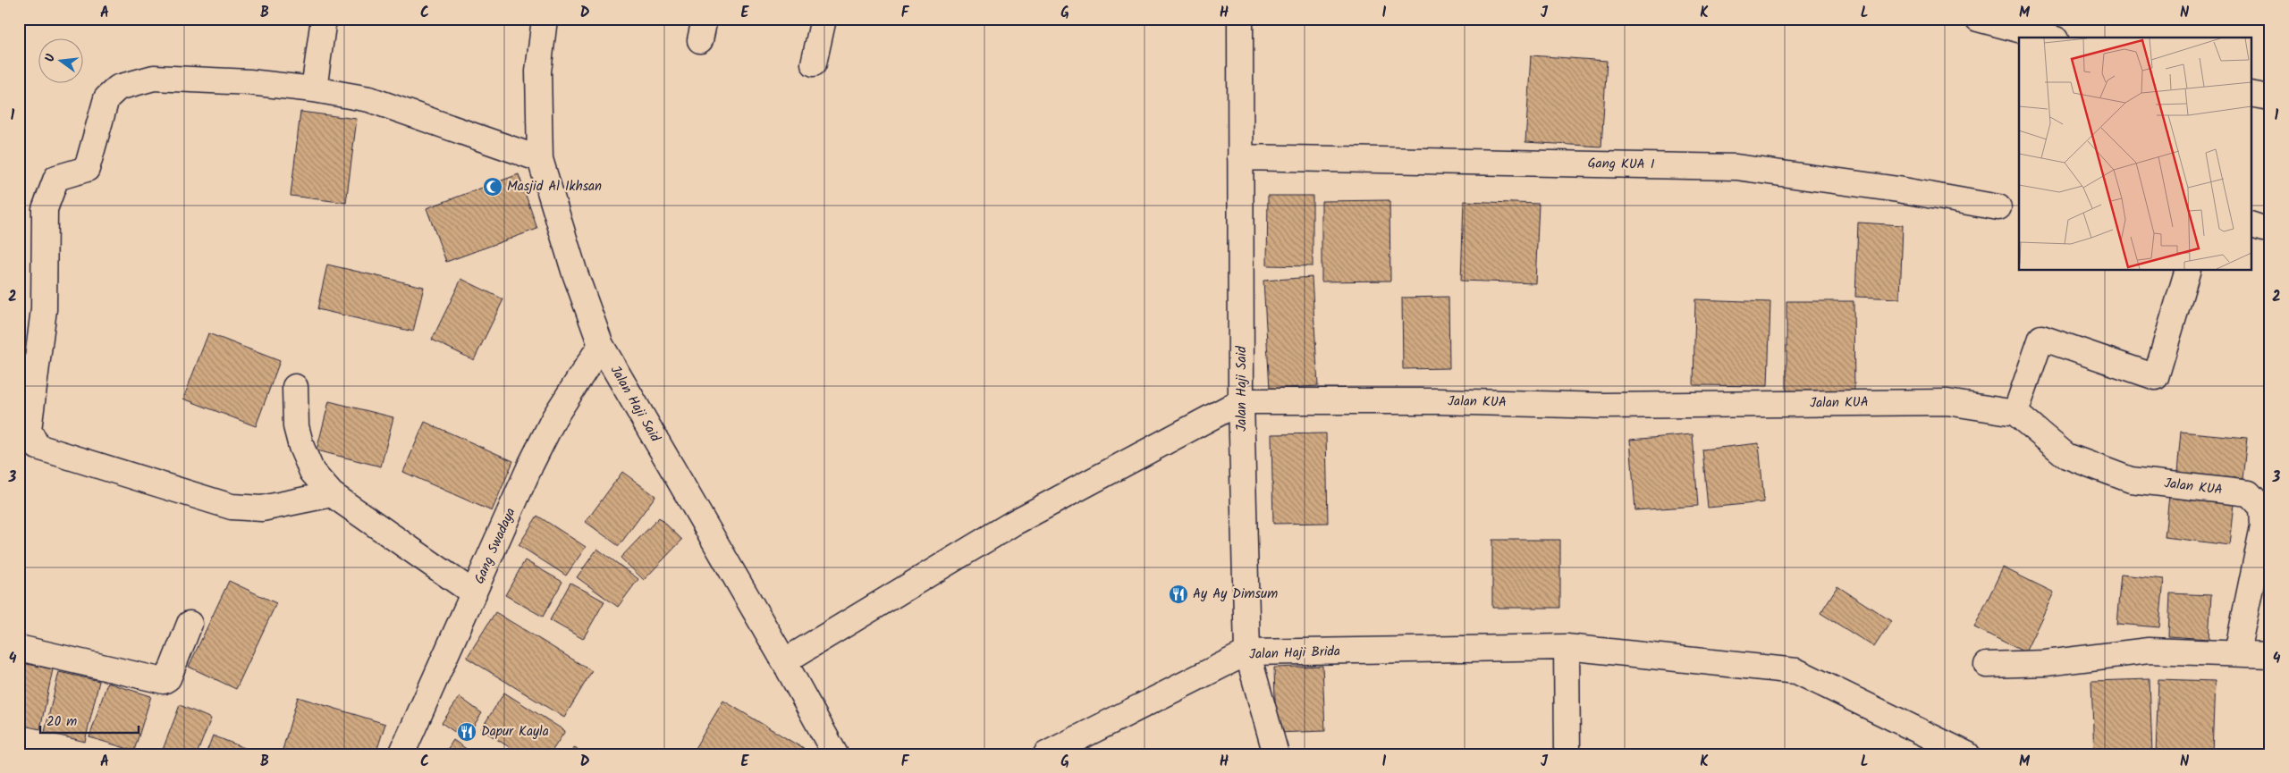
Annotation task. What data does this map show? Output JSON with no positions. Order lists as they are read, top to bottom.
{
  "streets": {
    "street": [
      "Gang KUA I",
      "Jalan Haji Said",
      "Jalan KUA",
      "Gang Swadaya",
      "Jalan Haji Brida"
    ]
  },
  "crossings": [
    ["Gang KUA I", "Jalan Haji Said"],
    ["Jalan Haji Said", "Jalan KUA"],
    ["Jalan Haji Said", "Gang Swadaya"],
    ["Jalan Haji Said", "Jalan Haji Brida"]
  ],
  "places": {
    "mosque": ["Masjid Al Ikhsan"],
    "restaurant": ["Ay Ay Dimsum", "Dapur Kayla"]
  },
  "scale_bar": "20 m",
  "north": "left",
  "grid": {
    "columns": [
      "A",
      "B",
      "C",
      "D",
      "E",
      "F",
      "G",
      "H",
      "I",
      "J",
      "K",
      "L",
      "M",
      "N"
    ],
    "rows": [
      "1",
      "2",
      "3",
      "4"
    ]
  }
}
